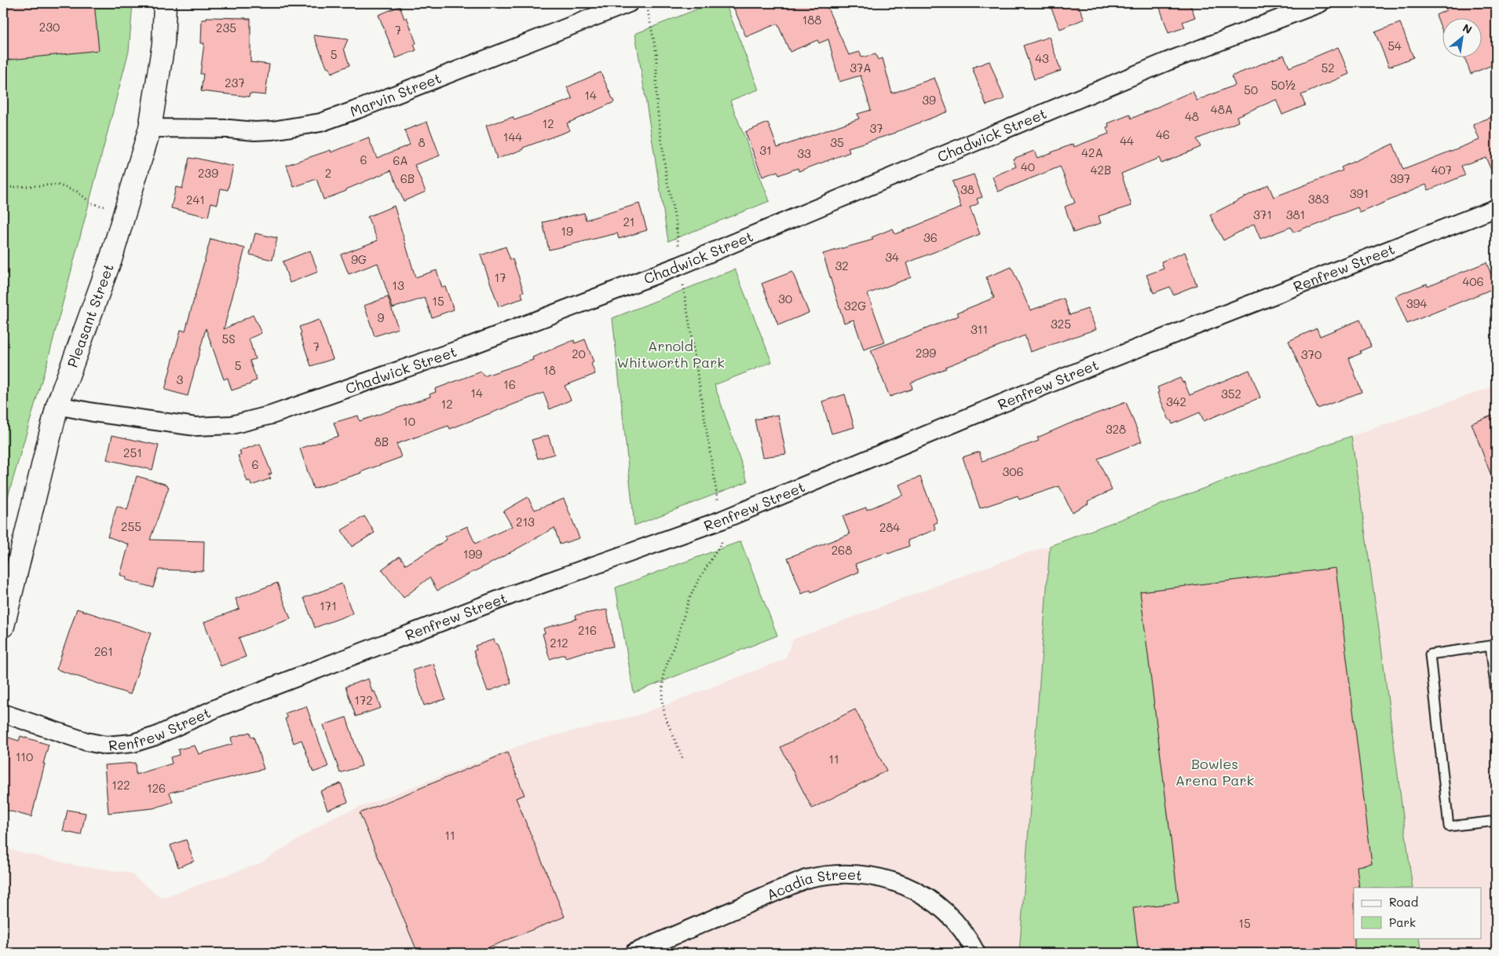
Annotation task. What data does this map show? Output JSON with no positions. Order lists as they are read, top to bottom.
{
  "streets": {
    "main road": ["Pleasant Street"],
    "street": [
      "Marvin Street",
      "Chadwick Street",
      "Renfrew Street",
      "Acadia Street"
    ]
  },
  "crossings": [
    ["Marvin Street", "Pleasant Street"],
    ["Chadwick Street", "Pleasant Street"]
  ],
  "parks": ["Arnold Whitworth Park", "Bowles Arena Park"],
  "house_numbers": [
    "188",
    "230",
    "235",
    "7",
    "54",
    "5",
    "43",
    "37A",
    "52",
    "237",
    "50½",
    "50",
    "14",
    "39",
    "48A",
    "48",
    "12",
    "37",
    "46",
    "144",
    "44",
    "8",
    "35",
    "31",
    "42A",
    "33",
    "6",
    "6A",
    "40",
    "42B",
    "407",
    "239",
    "2",
    "6B",
    "397",
    "38",
    "391",
    "383",
    "241",
    "371",
    "381",
    "21",
    "19",
    "36",
    "34",
    "9G",
    "32",
    "17",
    "406",
    "13",
    "30",
    "15",
    "394",
    "32G",
    "9",
    "325",
    "311",
    "5S",
    "7",
    "299",
    "20",
    "370",
    "5",
    "18",
    "3",
    "16",
    "14",
    "352",
    "342",
    "12",
    "10",
    "328",
    "8B",
    "251",
    "6",
    "306",
    "213",
    "255",
    "284",
    "268",
    "199",
    "171",
    "216",
    "212",
    "261",
    "172",
    "110",
    "11",
    "122",
    "126",
    "11",
    "15"
  ],
  "legend": ["Road", "Park"],
  "north": "top right"
}
